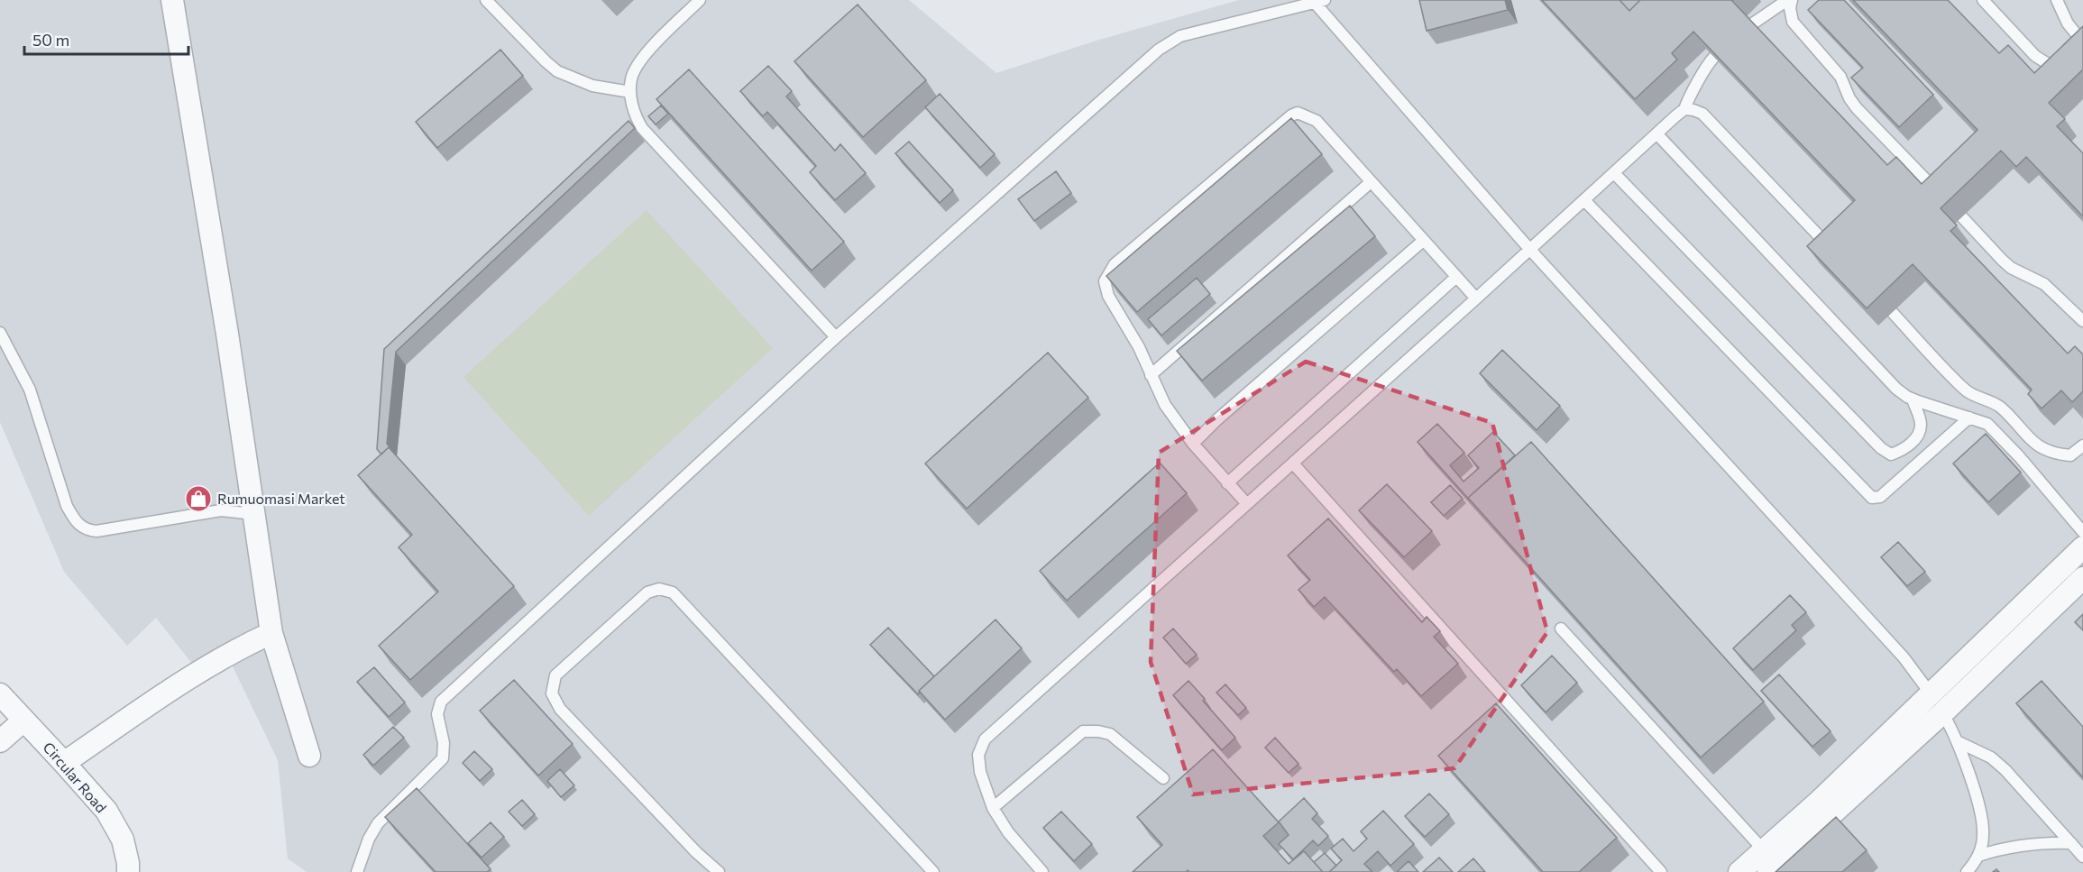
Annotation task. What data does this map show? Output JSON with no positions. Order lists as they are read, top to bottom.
{
  "streets": {
    "street": ["Circular Road"]
  },
  "places": {
    "shop": ["Rumuomasi Market"]
  },
  "scale_bar": "50 m"
}
